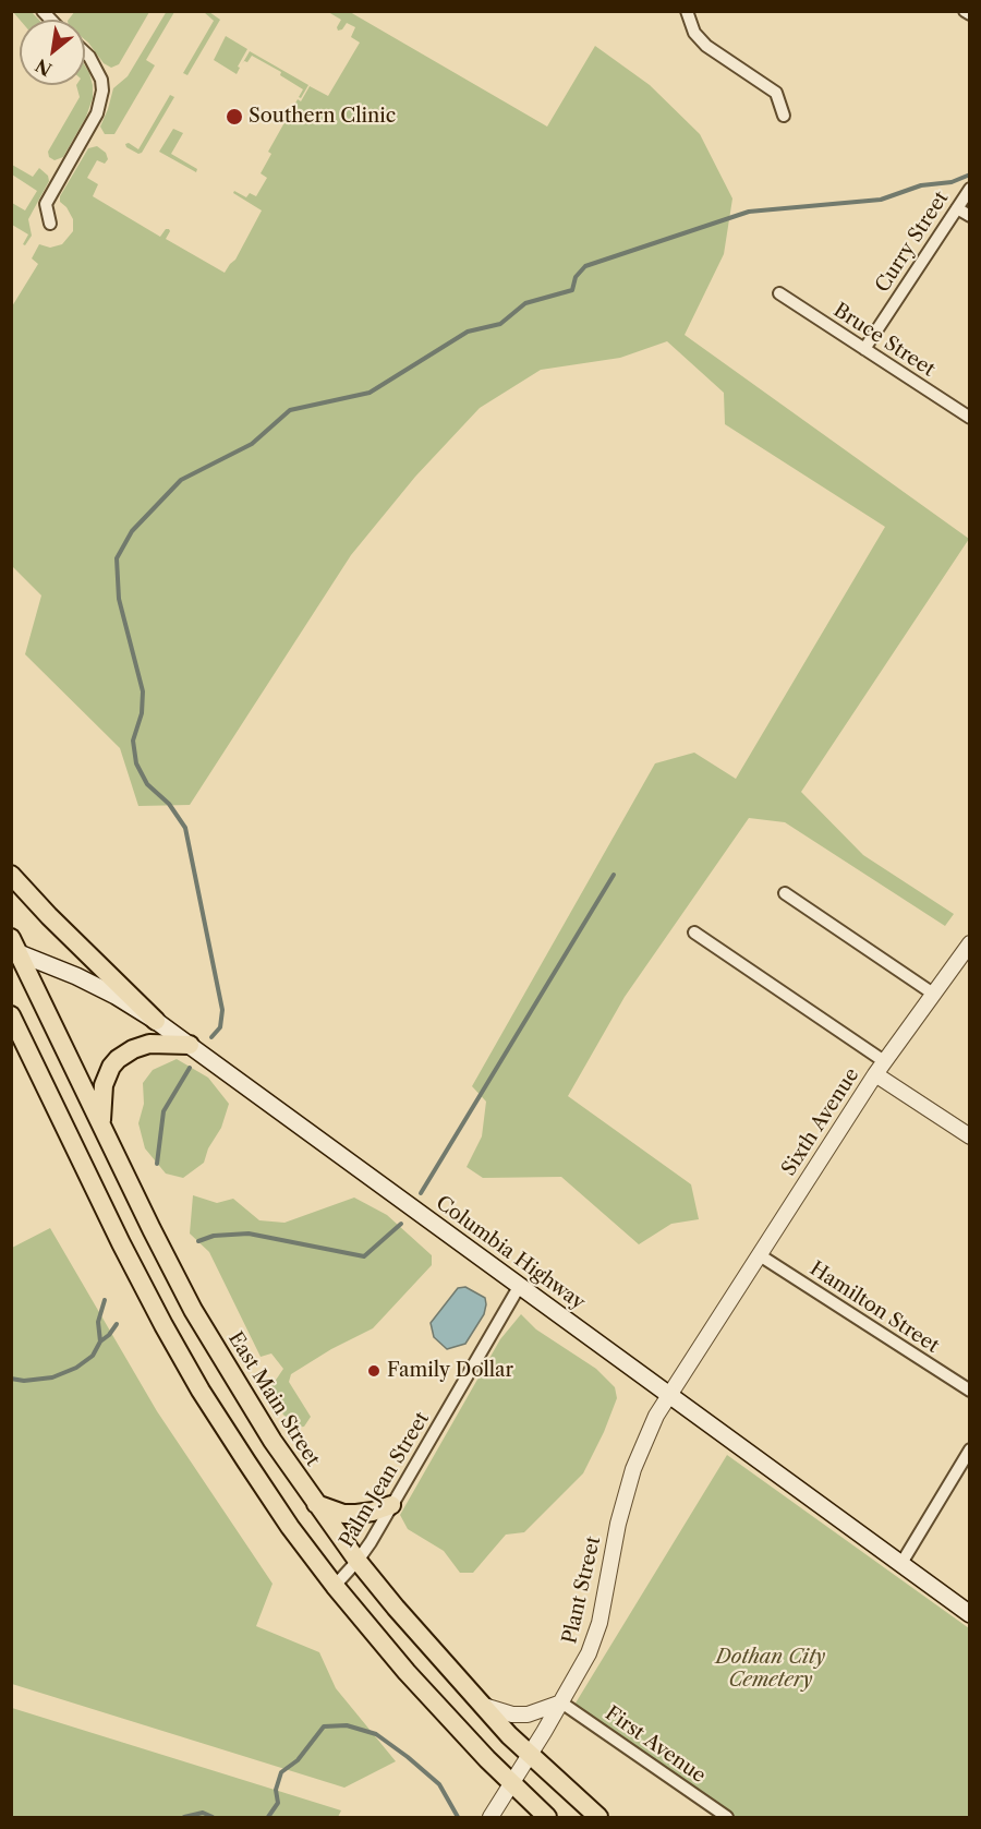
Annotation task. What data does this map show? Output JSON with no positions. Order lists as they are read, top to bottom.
{
  "streets": {
    "main road": ["Columbia Highway", "East Main Street"],
    "street": [
      "Curry Street",
      "Bruce Street",
      "Sixth Avenue",
      "Hamilton Street",
      "Palm Jean Street",
      "Plant Street",
      "First Avenue"
    ]
  },
  "crossings": [
    ["Curry Street", "Bruce Street"],
    ["Sixth Avenue", "Hamilton Street"],
    ["Sixth Avenue", "Plant Street"],
    ["Columbia Highway", "East Main Street"],
    ["Columbia Highway", "Palm Jean Street"],
    ["Columbia Highway", "Plant Street"],
    ["East Main Street", "Palm Jean Street"],
    ["East Main Street", "Plant Street"],
    ["Plant Street", "First Avenue"]
  ],
  "parks": ["Dothan City Cemetery"],
  "places": ["Southern Clinic", "Family Dollar"],
  "north": "bottom left"
}
